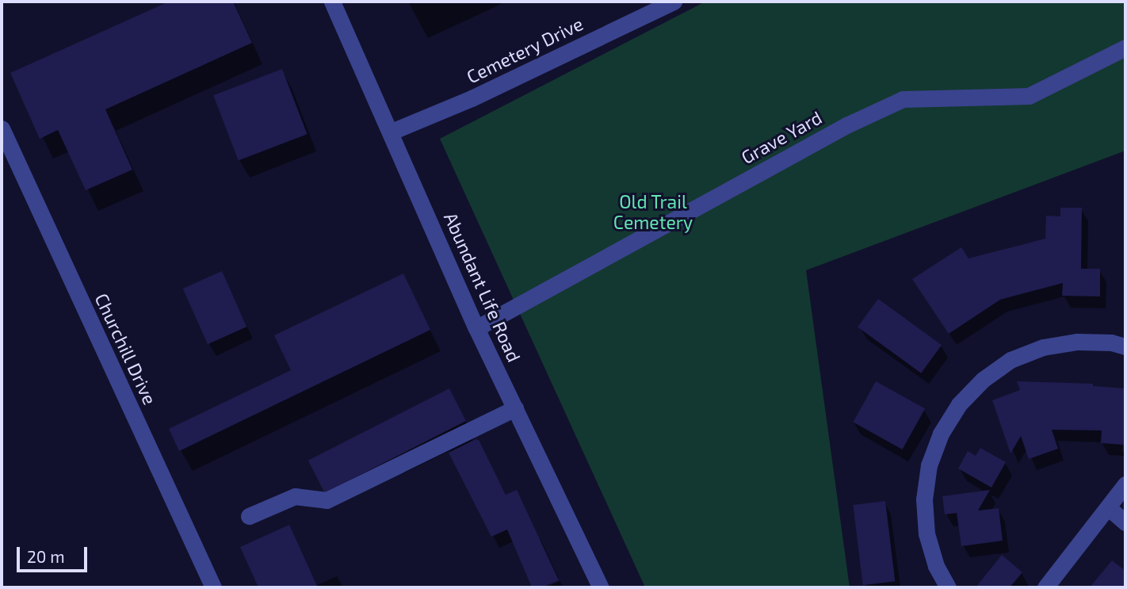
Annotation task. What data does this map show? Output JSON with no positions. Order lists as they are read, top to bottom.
{
  "streets": {
    "street": [
      "Cemetery Drive",
      "Grave Yard",
      "Abundant Life Road",
      "Churchill Drive"
    ]
  },
  "crossings": [
    ["Cemetery Drive", "Abundant Life Road"],
    ["Grave Yard", "Abundant Life Road"]
  ],
  "parks": ["Old Trail Cemetery"],
  "scale_bar": "20 m"
}
